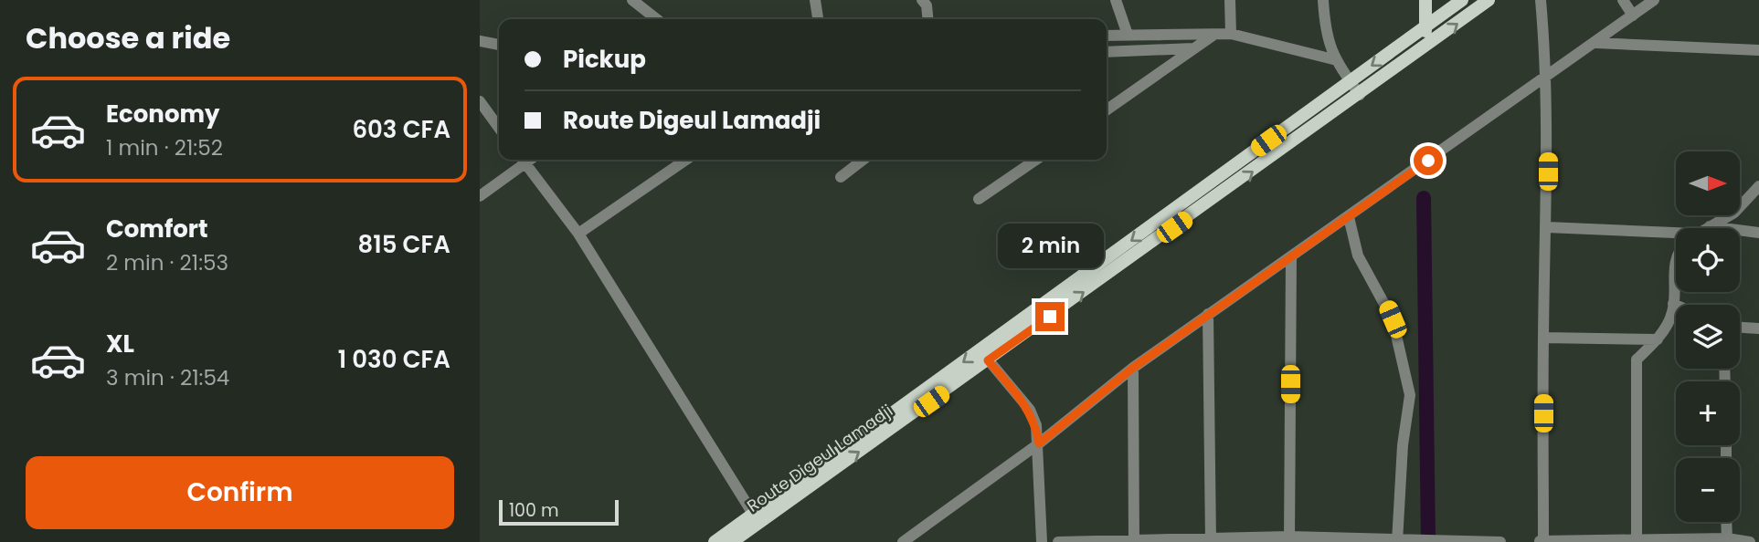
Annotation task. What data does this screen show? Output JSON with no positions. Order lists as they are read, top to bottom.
{
  "streets": {
    "main road": ["Route Digeul Lamadji"]
  },
  "scale_bar": "100 m",
  "north": "right",
  "page": {
    "heading": "Choose a ride",
    "banner": ["Pickup", "Route Digeul Lamadji"],
    "list": [
      {
        "name": "Economy",
        "note": "1 min · 21:52",
        "value": "603 CFA"
      },
      {
        "name": "Comfort",
        "note": "2 min · 21:53",
        "value": "815 CFA"
      },
      {
        "name": "XL",
        "note": "3 min · 21:54",
        "value": "1 030 CFA"
      }
    ],
    "map_buttons": ["+", "−"],
    "bubble": "2 min",
    "buttons": "Confirm",
    "scale": "100 m"
  }
}
